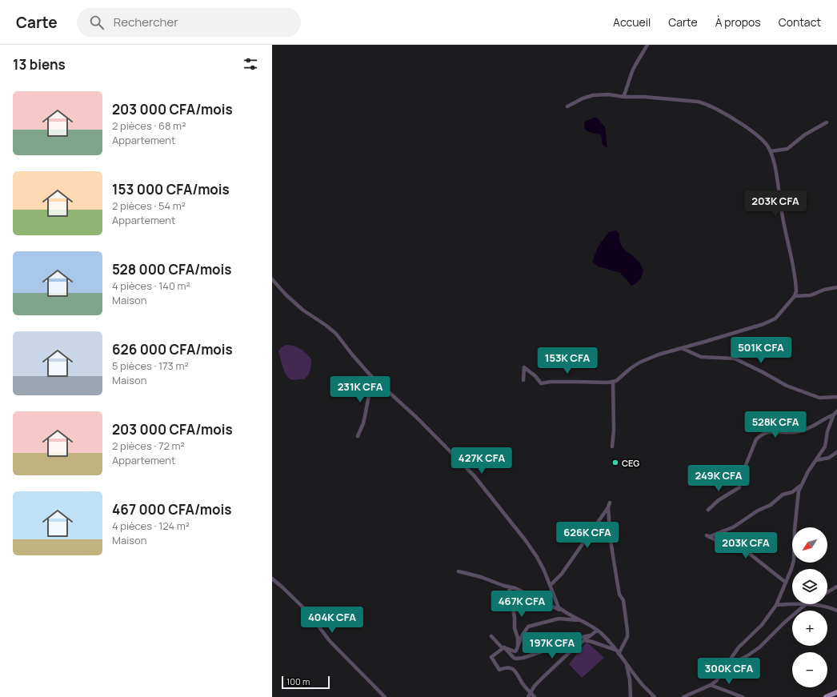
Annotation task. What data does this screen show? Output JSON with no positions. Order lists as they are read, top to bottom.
{
  "places": ["CEG"],
  "scale_bar": "100 m",
  "north": "bottom left",
  "page": {
    "header": "Carte",
    "search": "Rechercher",
    "nav": [
      "Accueil",
      "Carte",
      "À propos",
      "Contact"
    ],
    "heading": "13 biens",
    "list": [
      {
        "name": "203 000 CFA/mois",
        "note": "2 pièces · 68 m² · Appartement"
      },
      {
        "name": "153 000 CFA/mois",
        "note": "2 pièces · 54 m² · Appartement"
      },
      {
        "name": "528 000 CFA/mois",
        "note": "4 pièces · 140 m² · Maison"
      },
      {
        "name": "626 000 CFA/mois",
        "note": "5 pièces · 173 m² · Maison"
      },
      {
        "name": "203 000 CFA/mois",
        "note": "2 pièces · 72 m² · Appartement"
      },
      {
        "name": "467 000 CFA/mois",
        "note": "4 pièces · 124 m² · Maison"
      }
    ],
    "price": [
      "203K CFA",
      "501K CFA",
      "153K CFA",
      "231K CFA",
      "528K CFA",
      "427K CFA",
      "249K CFA",
      "626K CFA",
      "203K CFA",
      "467K CFA",
      "404K CFA",
      "197K CFA",
      "300K CFA"
    ],
    "map_buttons": ["+", "−"],
    "scale": "100 m"
  }
}
